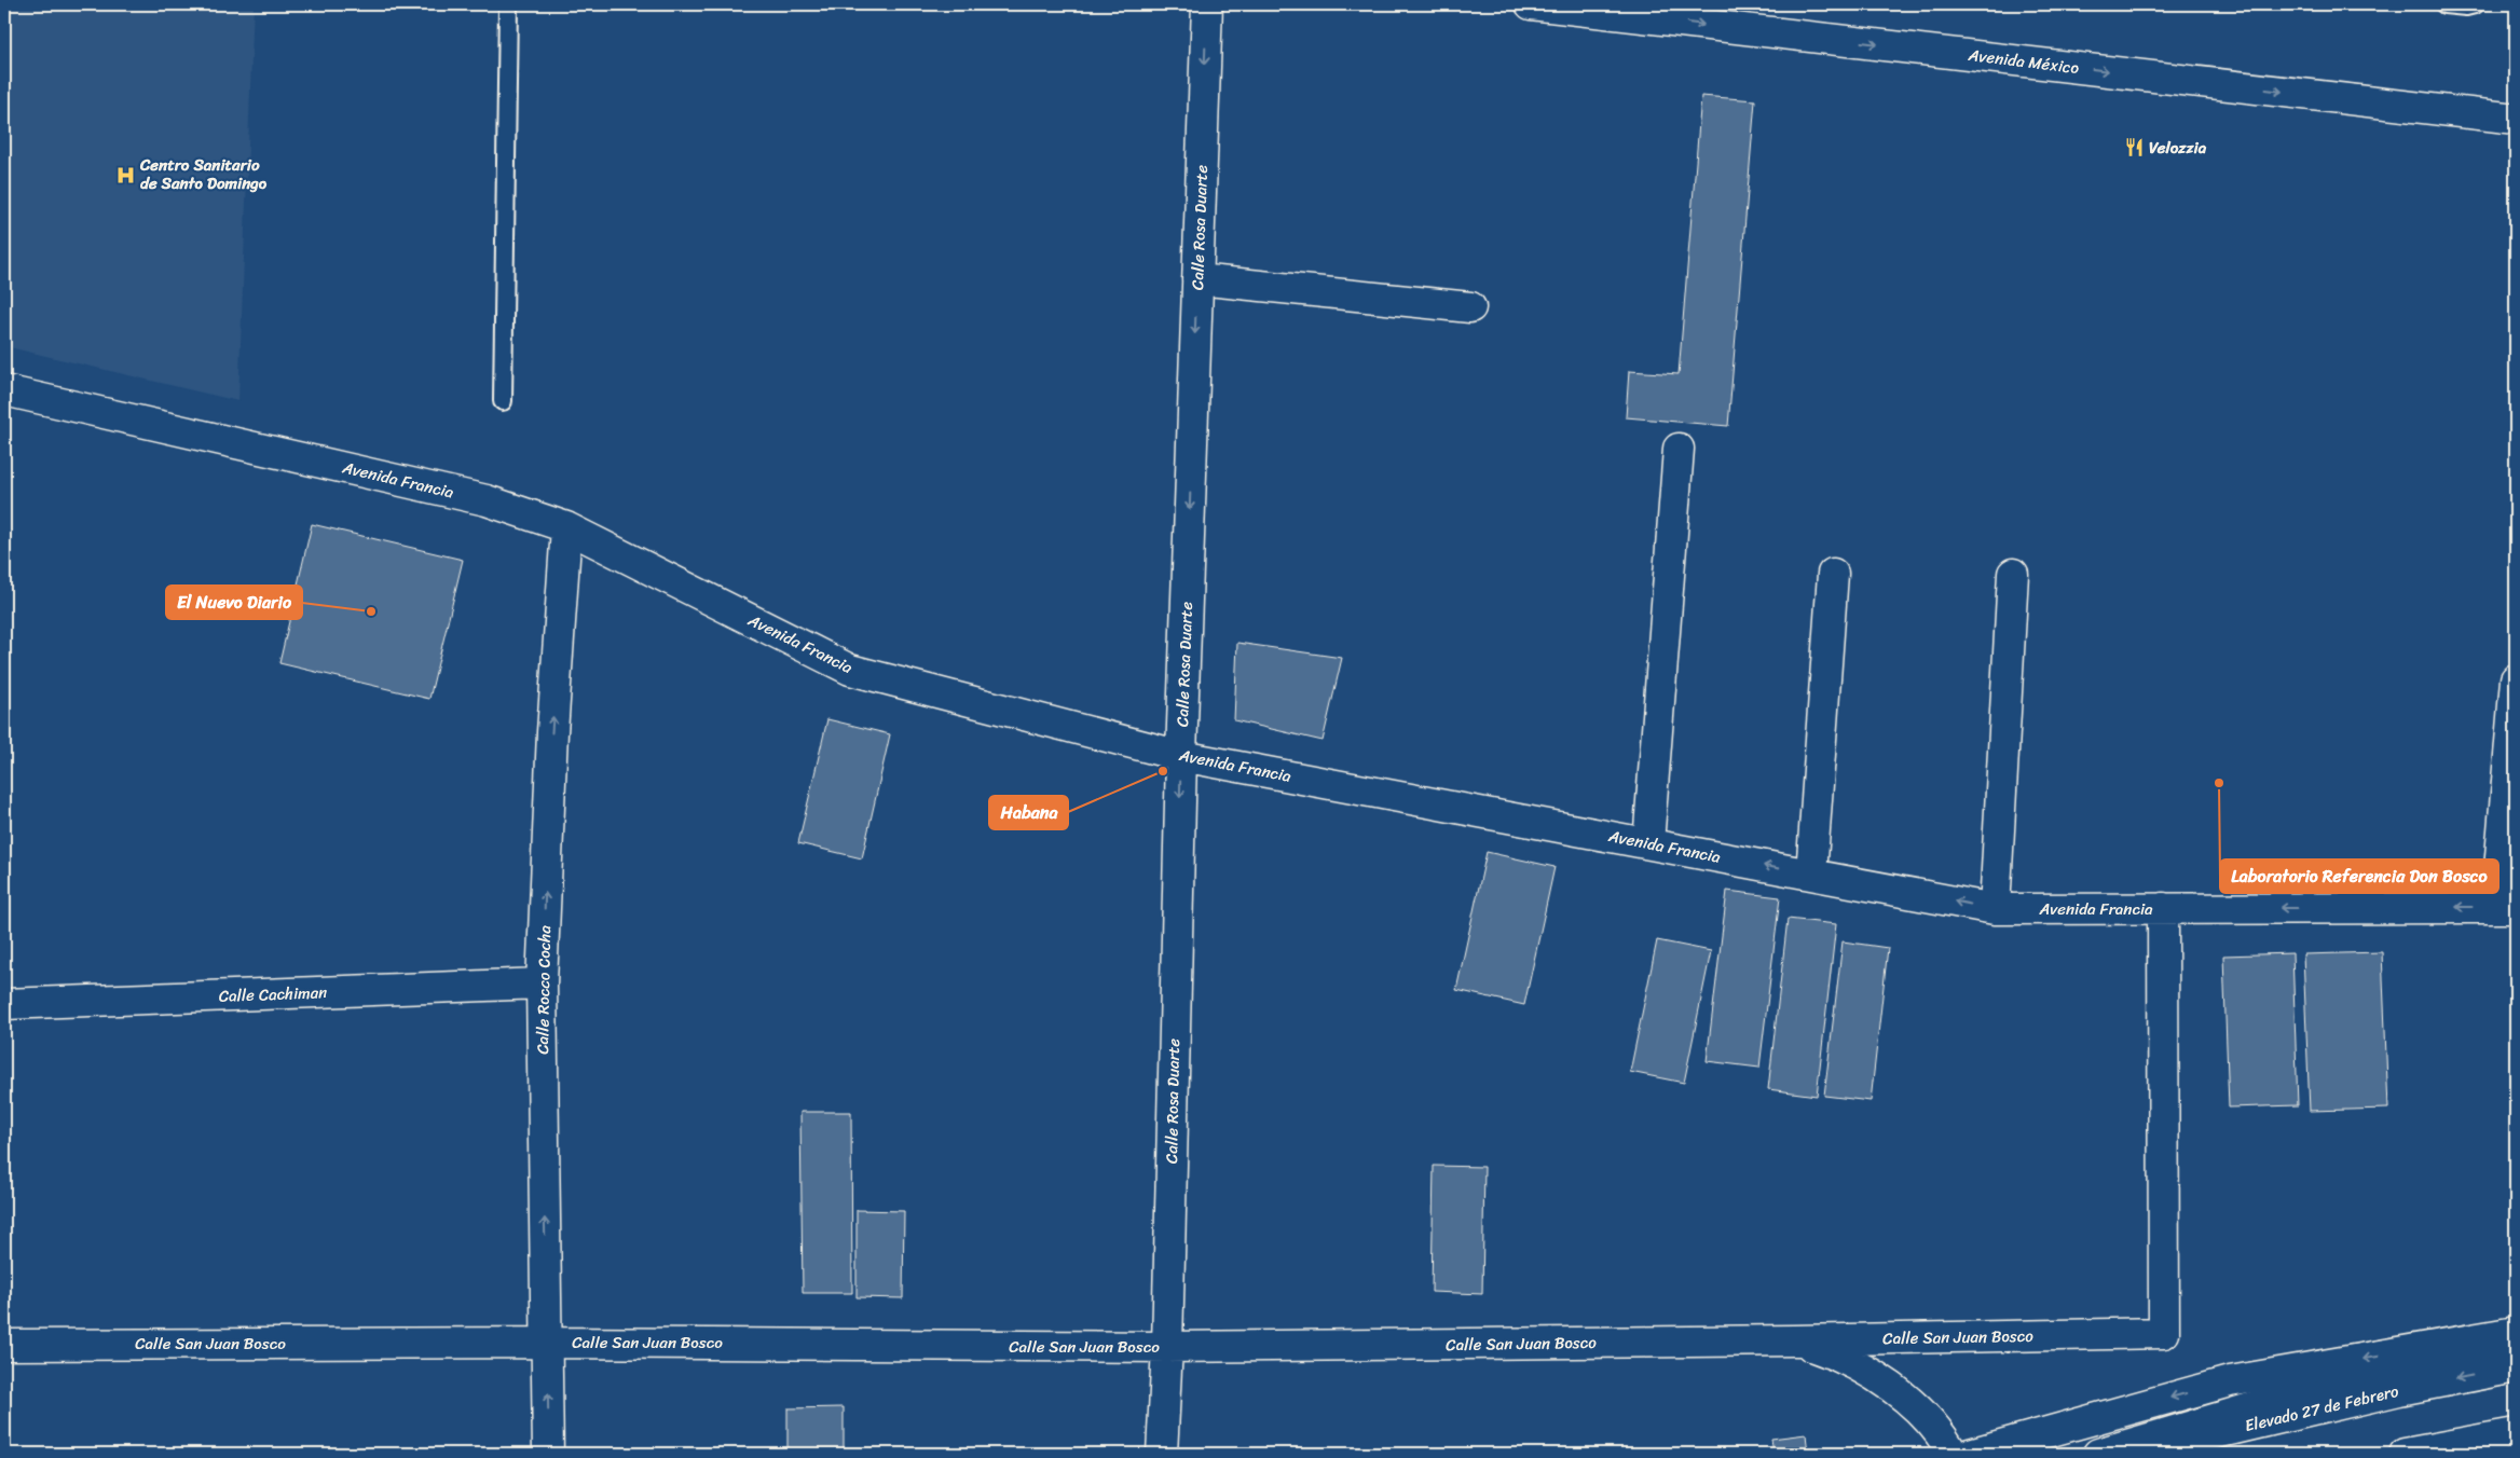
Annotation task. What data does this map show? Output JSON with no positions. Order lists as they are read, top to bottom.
{
  "streets": {
    "main road": [
      "Avenida México",
      "Calle Rosa Duarte",
      "Avenida Francia",
      "Calle Rocco Cocha",
      "Calle Cachiman",
      "Calle San Juan Bosco",
      "Elevado 27 de Febrero"
    ]
  },
  "crossings": [
    ["Calle Rosa Duarte", "Avenida Francia"],
    ["Calle Rosa Duarte", "Calle San Juan Bosco"],
    ["Avenida Francia", "Calle Rocco Cocha"],
    ["Avenida Francia", "Calle San Juan Bosco"],
    ["Calle Rocco Cocha", "Calle Cachiman"],
    ["Calle Rocco Cocha", "Calle San Juan Bosco"]
  ],
  "one_way": ["Avenida México", "Calle Rosa Duarte", "Calle Rocco Cocha"],
  "places": {
    "restaurant": ["Velozzia"],
    "hospital": ["Centro Sanitario de Santo Domingo"],
    "other": ["El Nuevo Diario", "Habana", "Laboratorio Referencia Don Bosco"]
  }
}
